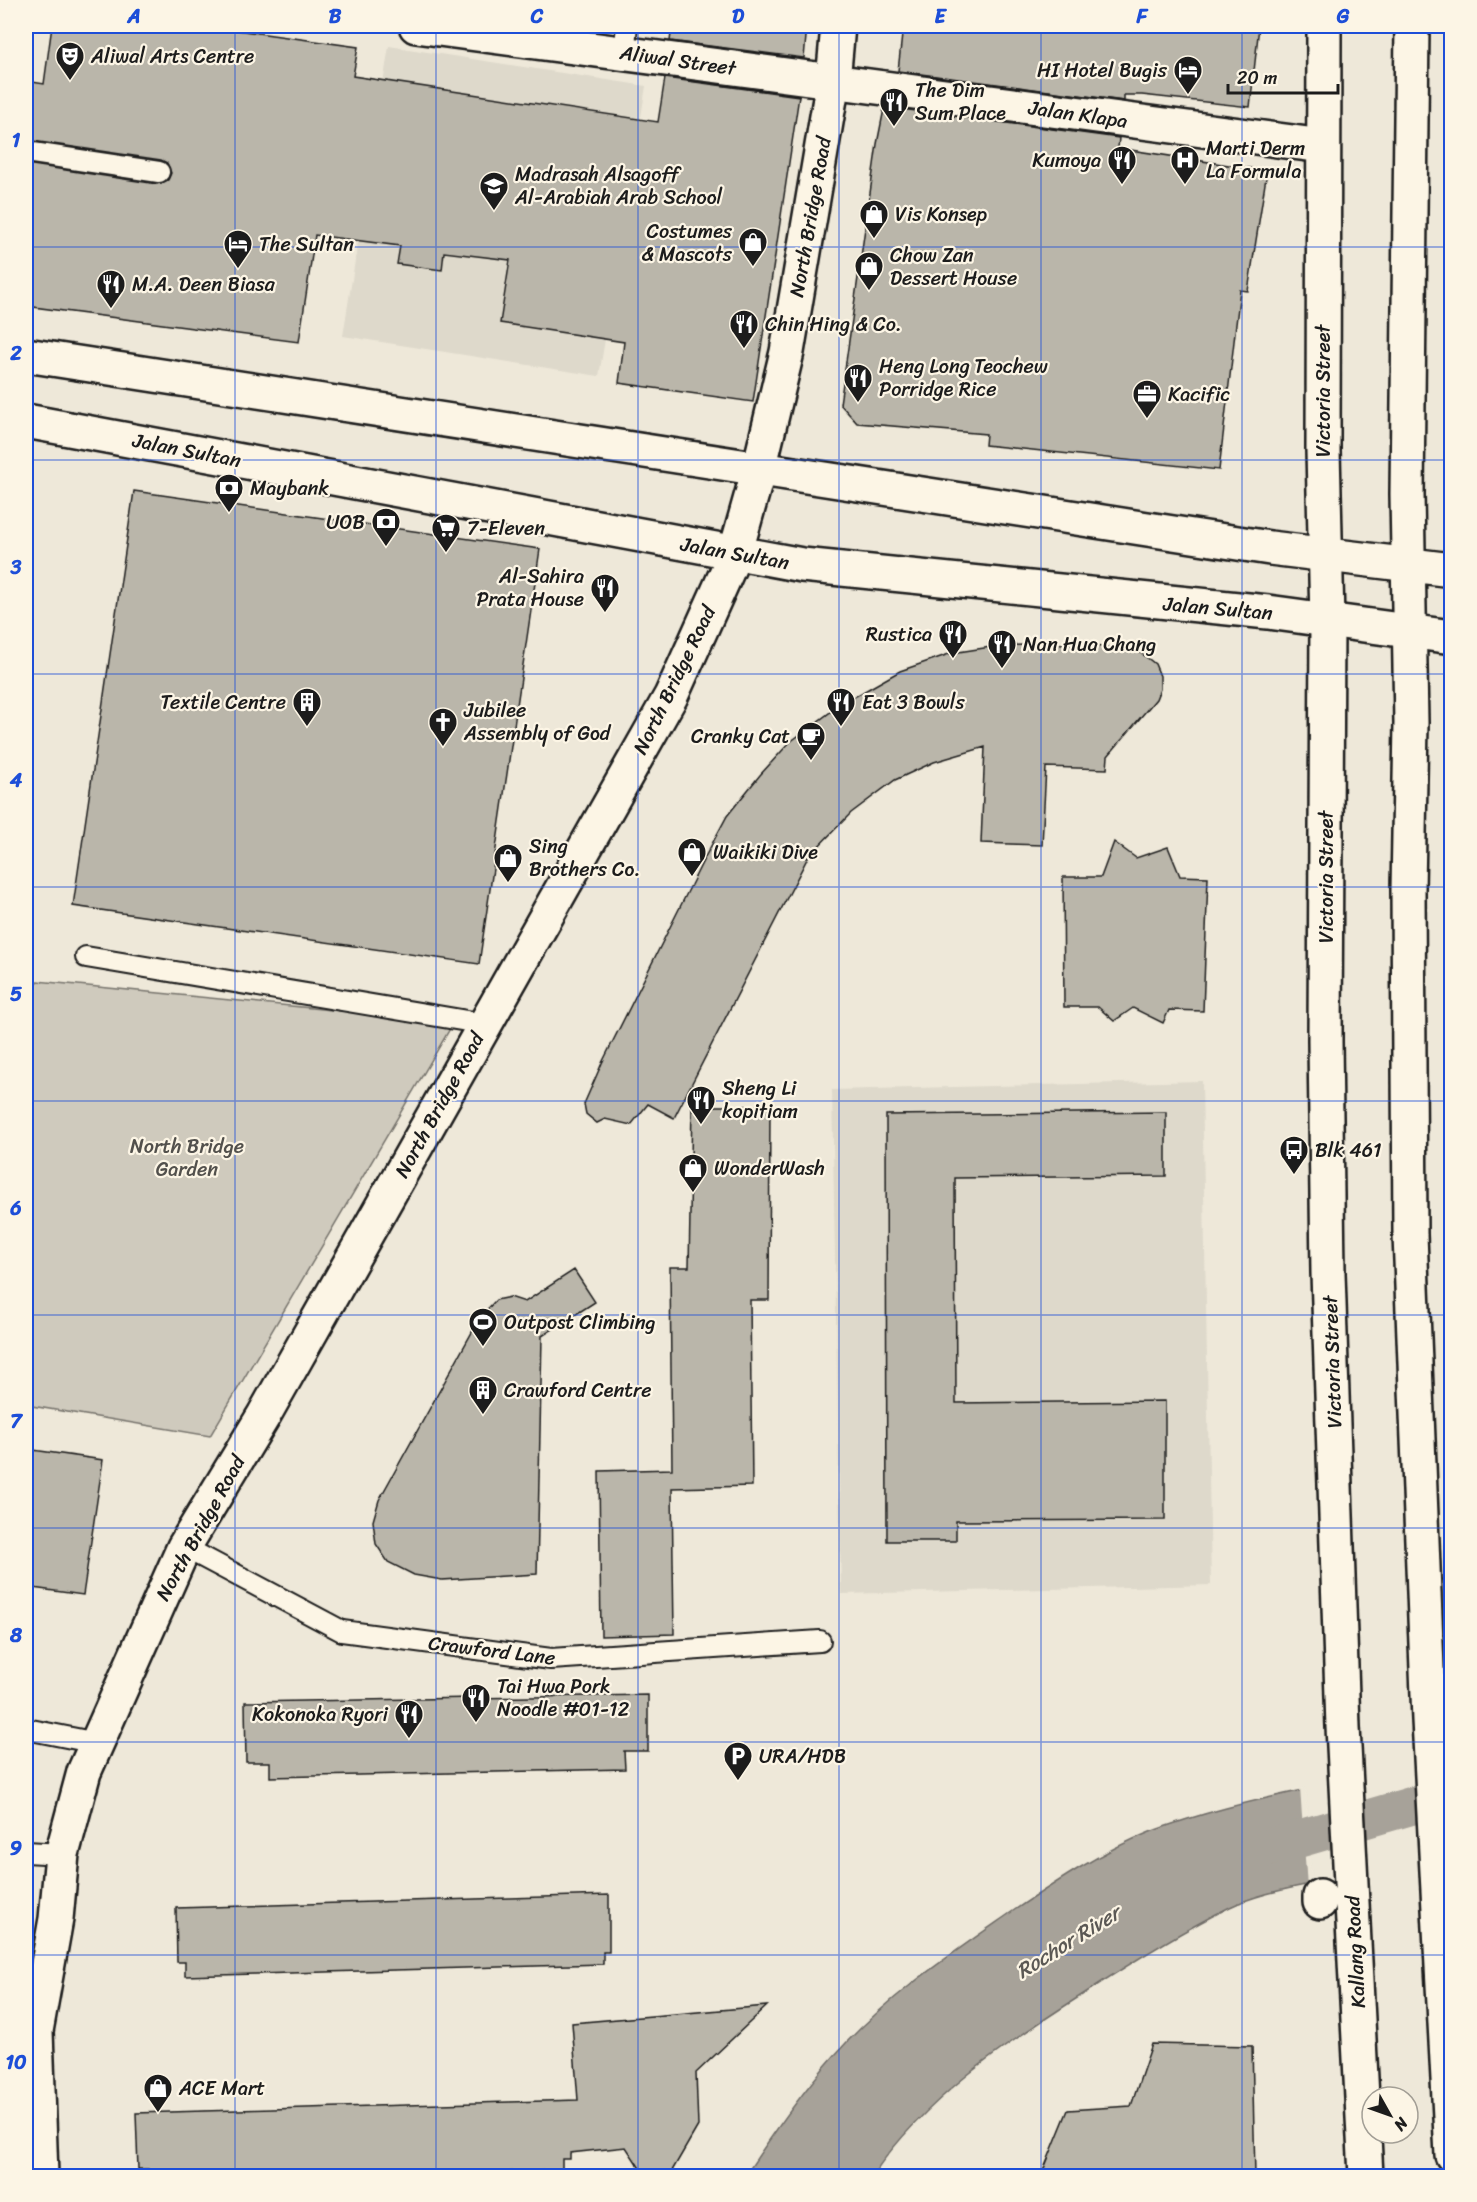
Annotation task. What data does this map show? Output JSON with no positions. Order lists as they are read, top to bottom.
{
  "streets": {
    "main road": [
      "Aliwal Street",
      "Jalan Klapa",
      "North Bridge Road",
      "Victoria Street",
      "Jalan Sultan",
      "Kallang Road"
    ],
    "lane": ["Crawford Lane"]
  },
  "crossings": [
    ["Aliwal Street", "Jalan Klapa"],
    ["Aliwal Street", "North Bridge Road"],
    ["Jalan Klapa", "North Bridge Road"],
    ["Jalan Klapa", "Victoria Street"],
    ["North Bridge Road", "Jalan Sultan"],
    ["North Bridge Road", "Crawford Lane"],
    ["Victoria Street", "Jalan Sultan"],
    ["Victoria Street", "Kallang Road"]
  ],
  "water": ["Rochor River"],
  "parks": ["North Bridge Garden"],
  "places": {
    "theatre": ["Aliwal Arts Centre"],
    "hotel": ["HI Hotel Bugis", "The Sultan"],
    "restaurant": [
      "The Dim Sum Place",
      "Kumoya",
      "M.A. Deen Biasa",
      "Chin Hing & Co.",
      "Heng Long Teochew Porridge Rice",
      "Al-Sahira Prata House",
      "Rustica",
      "Nan Hua Chang",
      "Eat 3 Bowls",
      "Sheng Li kopitiam",
      "Tai Hwa Pork Noodle #01-12",
      "Kokonoka Ryori"
    ],
    "hospital": ["Marti Derm La Formula"],
    "school or university": ["Madrasah Alsagoff Al-Arabiah Arab School"],
    "shop": [
      "Vis Konsep",
      "Costumes & Mascots",
      "Chow Zan Dessert House",
      "Waikiki Dive",
      "Sing Brothers Co.",
      "WonderWash",
      "ACE Mart"
    ],
    "office": ["Kacific"],
    "bank": ["Maybank", "UOB"],
    "supermarket": ["7-Eleven"],
    "building": ["Textile Centre", "Crawford Centre"],
    "church": ["Jubilee Assembly of God"],
    "cafe": ["Cranky Cat"],
    "bus stop": ["Blk 461"],
    "sports": ["Outpost Climbing"],
    "parking": ["URA/HDB"]
  },
  "scale_bar": "20 m",
  "north": "bottom right",
  "grid": {
    "columns": [
      "A",
      "B",
      "C",
      "D",
      "E",
      "F",
      "G"
    ],
    "rows": [
      "1",
      "2",
      "3",
      "4",
      "5",
      "6",
      "7",
      "8",
      "9",
      "10"
    ]
  }
}
